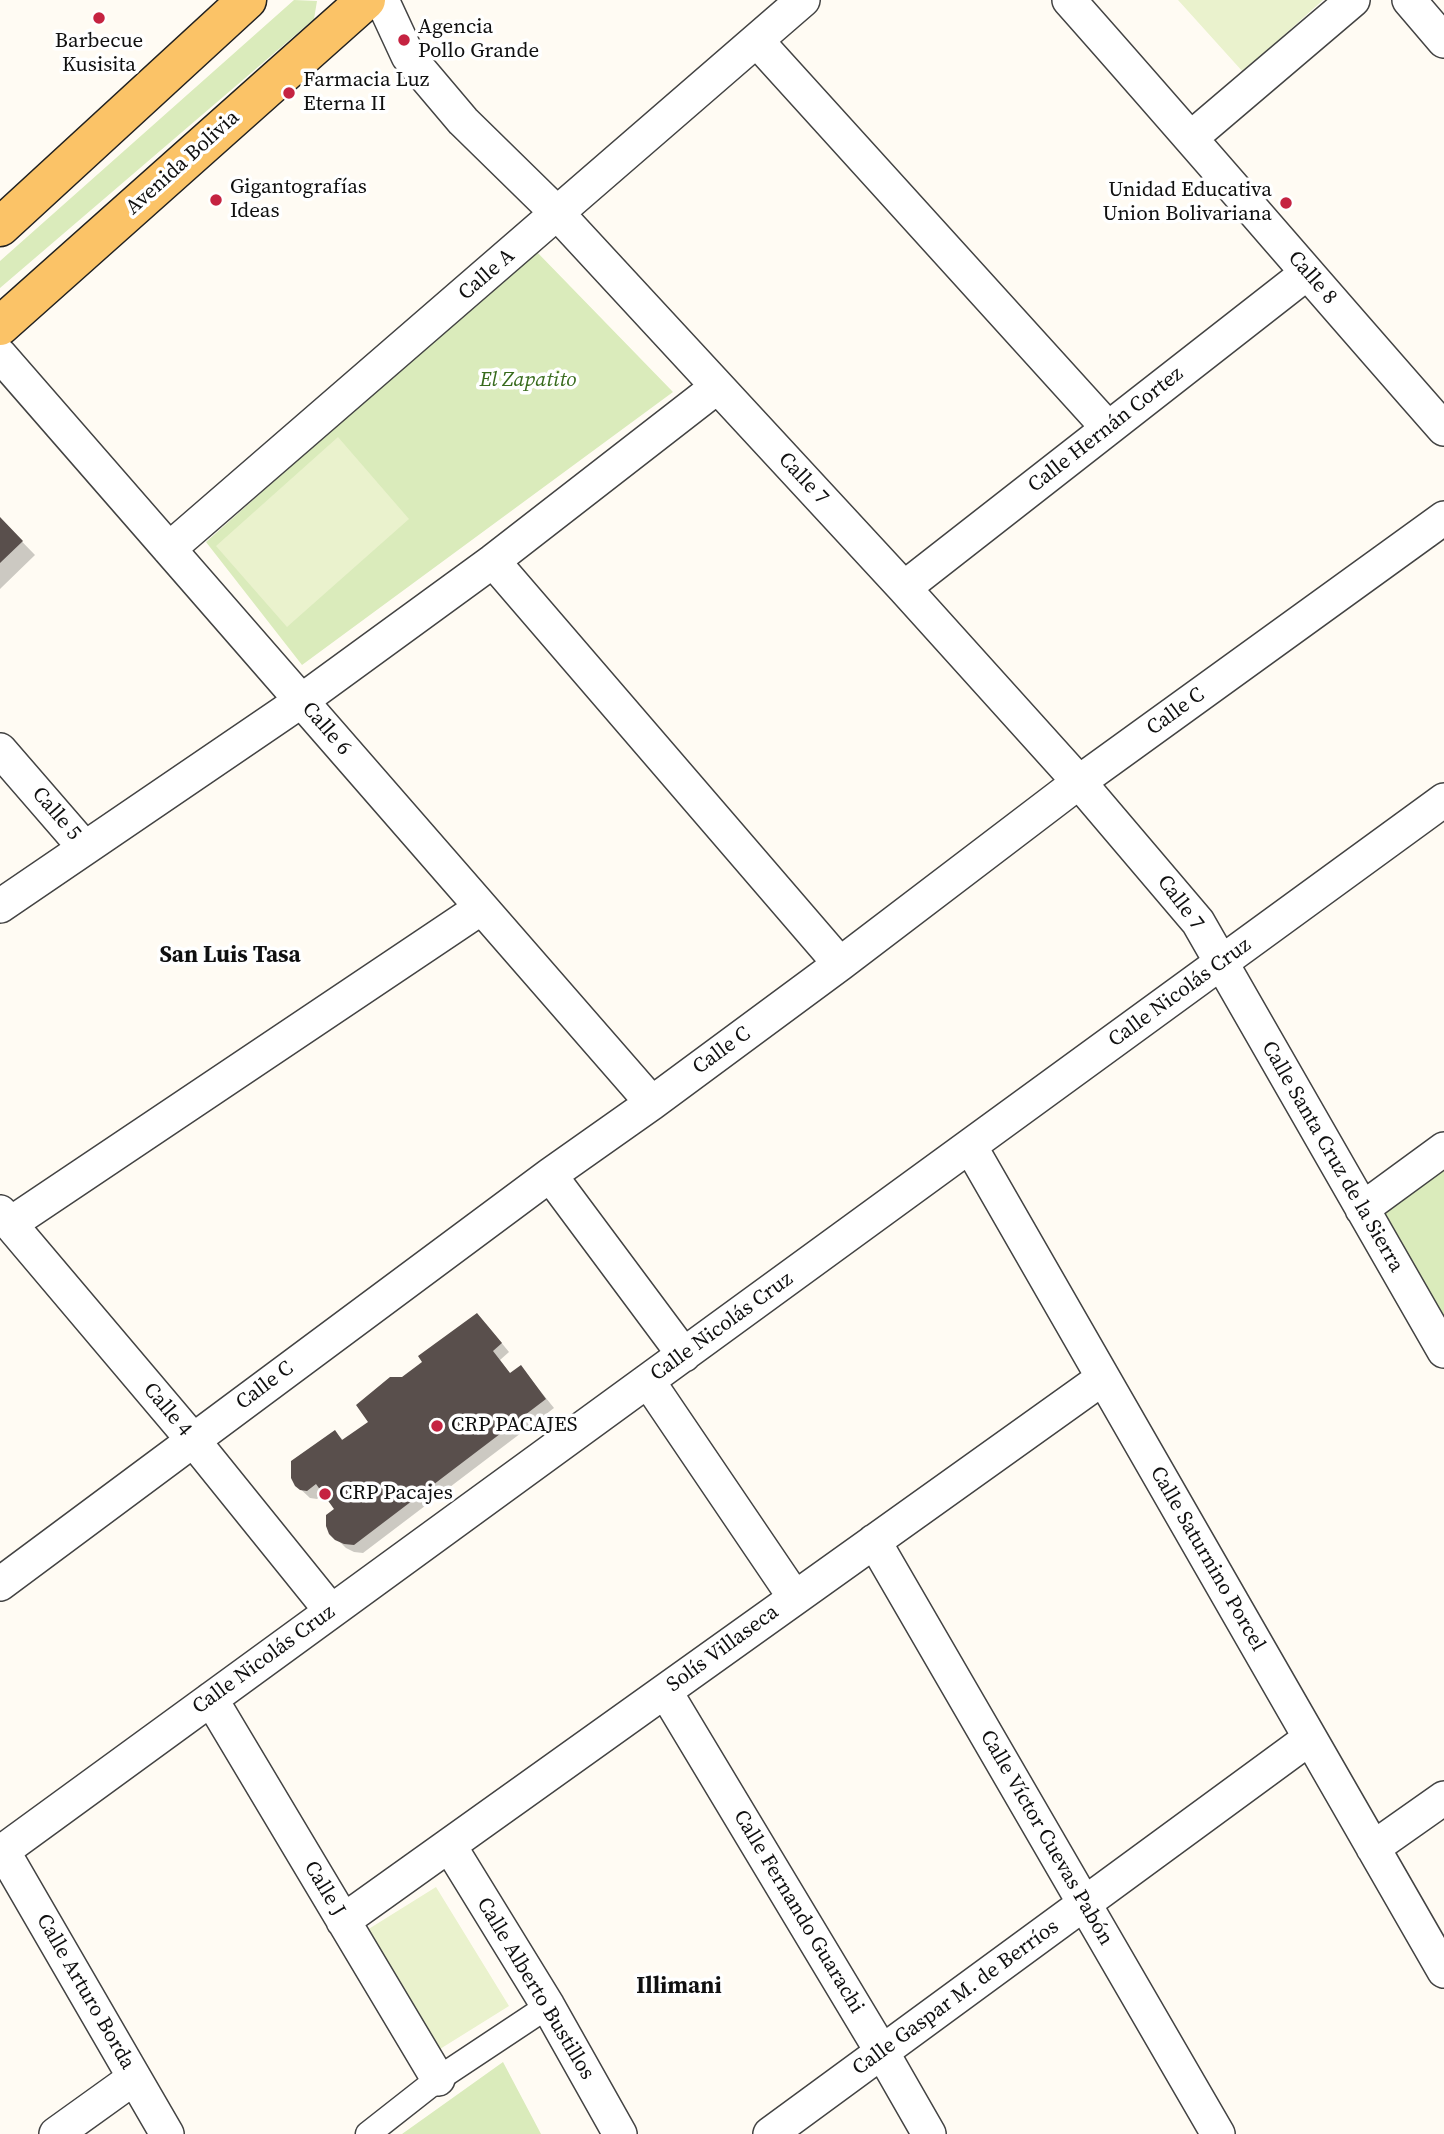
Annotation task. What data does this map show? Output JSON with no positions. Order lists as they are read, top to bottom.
{
  "streets": {
    "main road": ["Avenida Bolivia"],
    "street": [
      "Calle A",
      "Calle 8",
      "Calle Hernán Cortez",
      "Calle 7",
      "Calle C",
      "Calle 6",
      "Calle 5",
      "Calle Nicolás Cruz",
      "Calle Santa Cruz de la Sierra",
      "Calle 4",
      "Calle Saturnino Porcel",
      "Solís Villaseca",
      "Calle Víctor Cuevas Pabón",
      "Calle J",
      "Calle Fernando Guarachi",
      "Calle Alberto Bustillos",
      "Calle Arturo Borda",
      "Calle Gaspar M. de Berríos"
    ]
  },
  "crossings": [
    ["Calle A", "Calle 7"],
    ["Calle A", "Calle 6"],
    ["Calle 8", "Calle Hernán Cortez"],
    ["Calle Hernán Cortez", "Calle 7"],
    ["Calle 7", "Calle C"],
    ["Calle 7", "Calle Nicolás Cruz"],
    ["Calle 7", "Calle Santa Cruz de la Sierra"],
    ["Calle C", "Calle 6"],
    ["Calle C", "Calle 4"],
    ["Calle Nicolás Cruz", "Calle Santa Cruz de la Sierra"],
    ["Calle Nicolás Cruz", "Calle 4"],
    ["Calle Nicolás Cruz", "Calle Saturnino Porcel"],
    ["Calle Nicolás Cruz", "Calle J"],
    ["Calle Nicolás Cruz", "Calle Arturo Borda"],
    ["Calle Saturnino Porcel", "Solís Villaseca"],
    ["Calle Saturnino Porcel", "Calle Gaspar M. de Berríos"],
    ["Solís Villaseca", "Calle Víctor Cuevas Pabón"],
    ["Solís Villaseca", "Calle J"],
    ["Solís Villaseca", "Calle Fernando Guarachi"],
    ["Solís Villaseca", "Calle Alberto Bustillos"],
    ["Calle Víctor Cuevas Pabón", "Calle Gaspar M. de Berríos"],
    ["Calle Fernando Guarachi", "Calle Gaspar M. de Berríos"]
  ],
  "districts": ["San Luis Tasa", "Illimani"],
  "parks": ["El Zapatito"],
  "places": [
    "Barbecue Kusisita",
    "Agencia Pollo Grande",
    "Farmacia Luz Eterna II",
    "Gigantografías Ideas",
    "Unidad Educativa Union Bolivariana",
    "CRP PACAJES",
    "CRP Pacajes"
  ]
}
